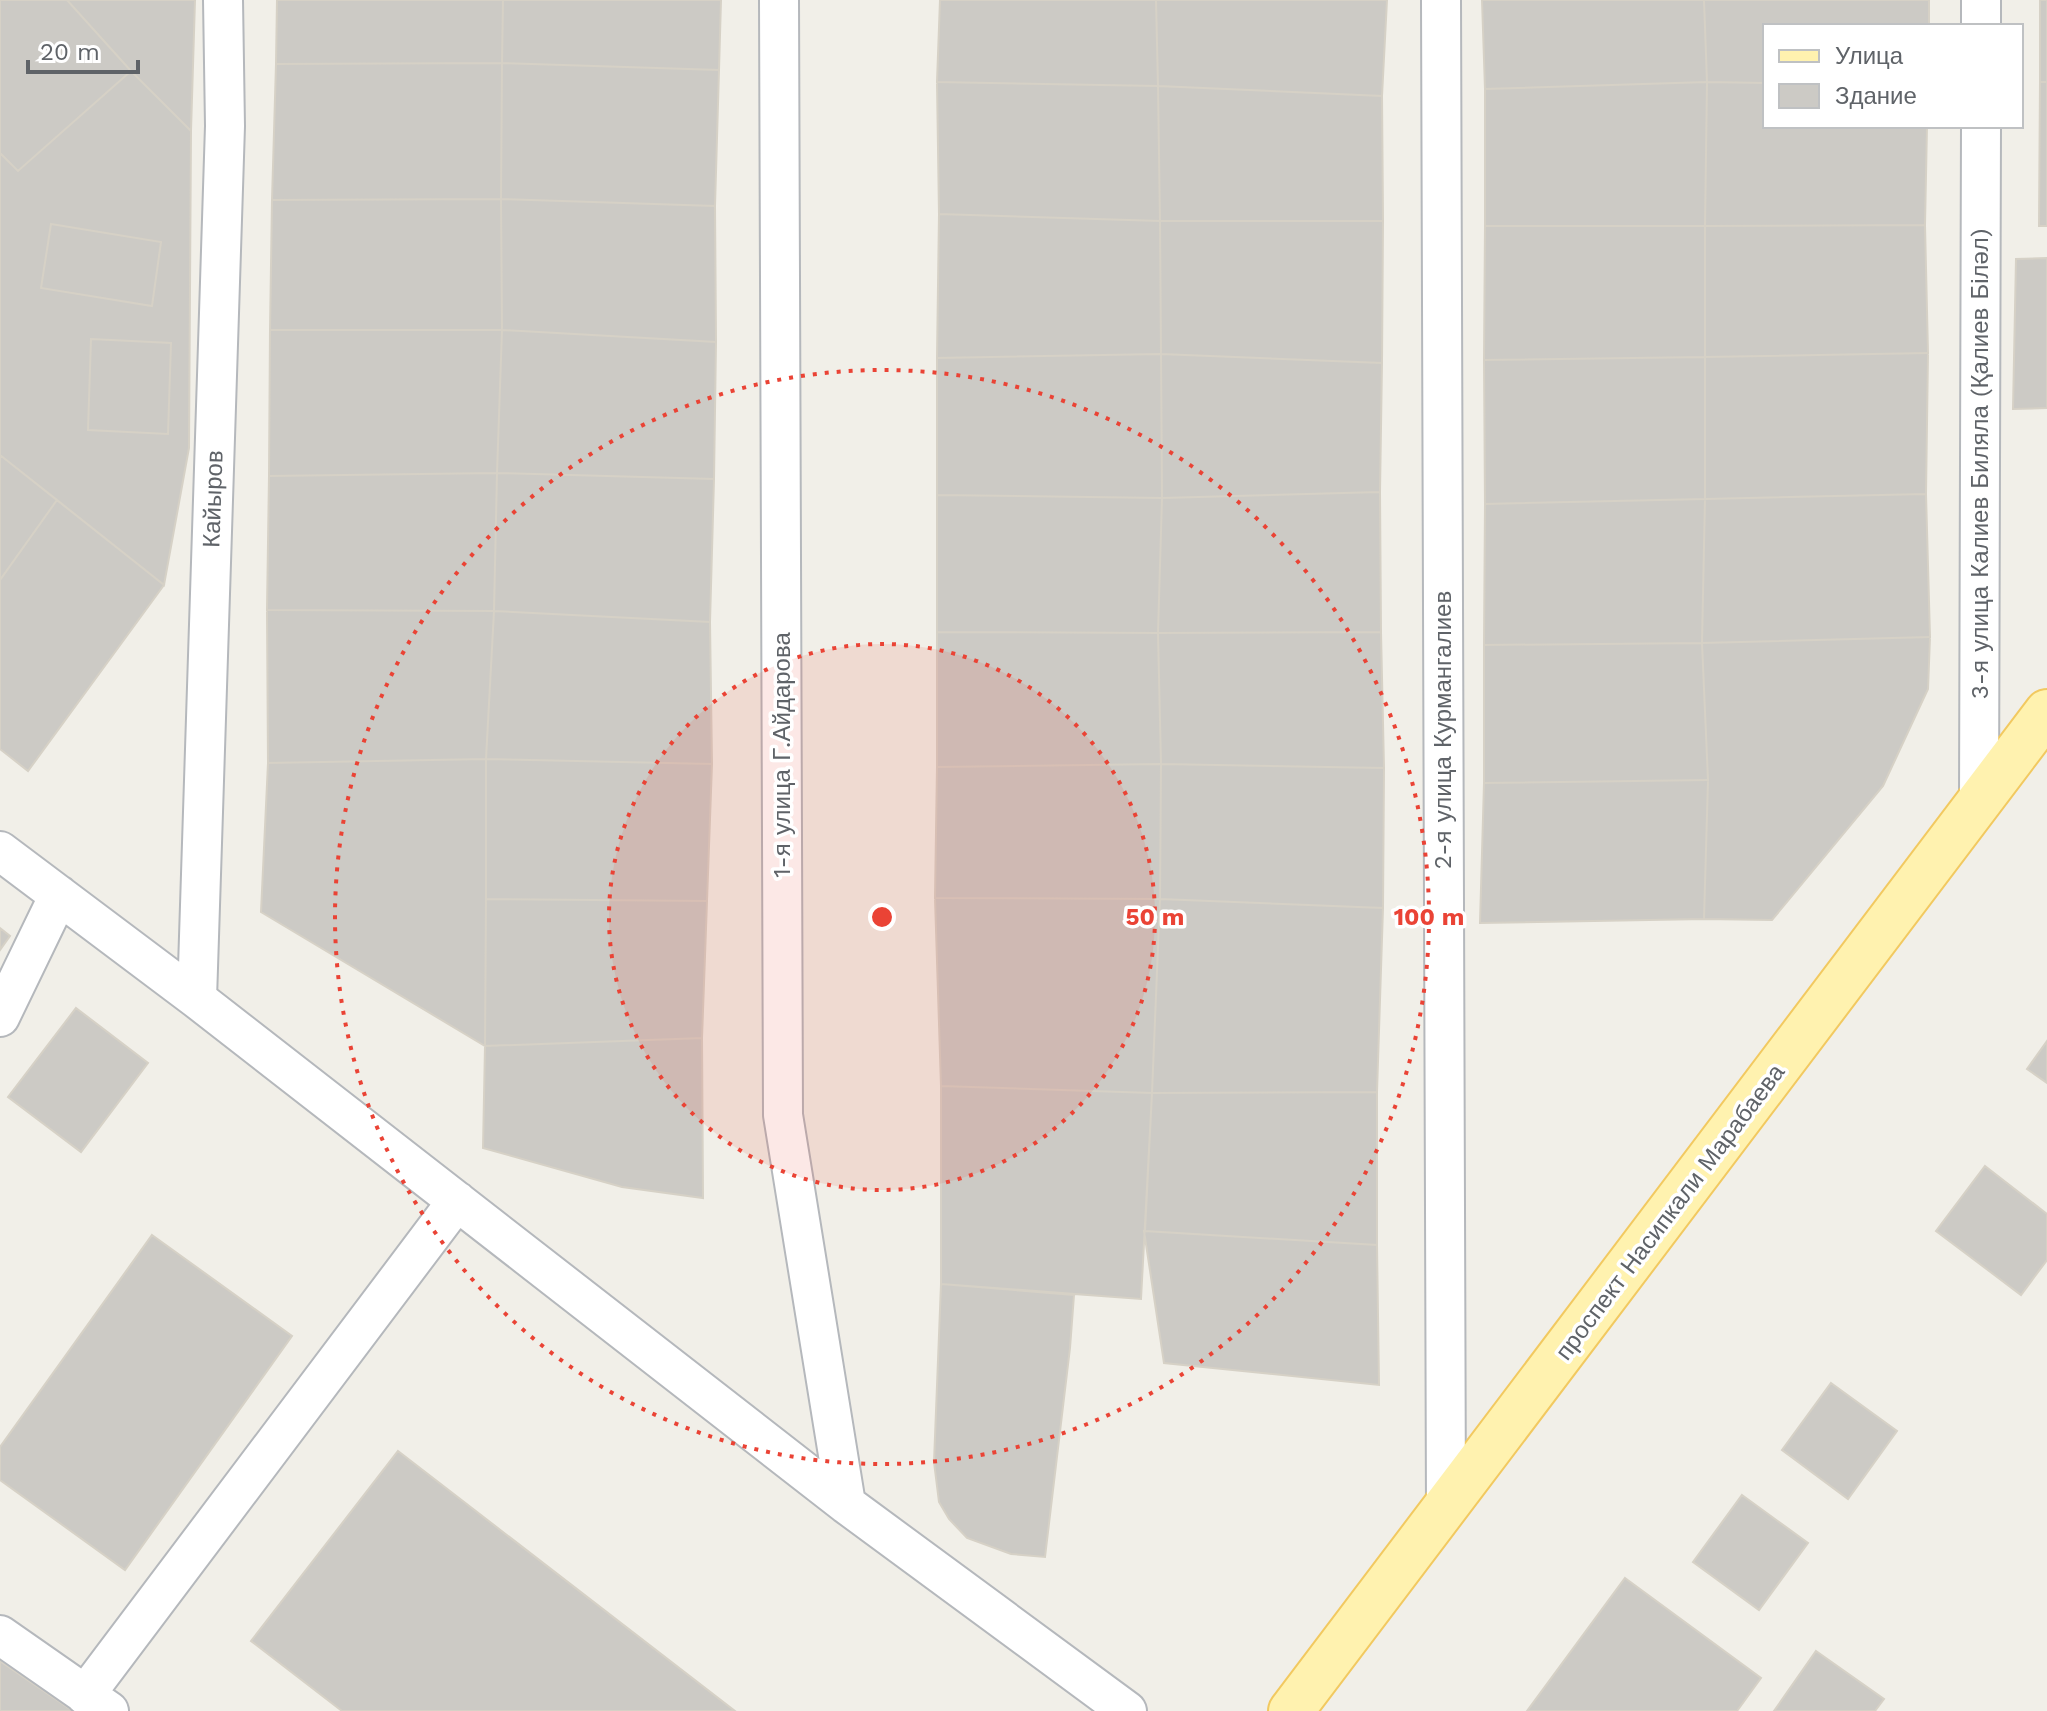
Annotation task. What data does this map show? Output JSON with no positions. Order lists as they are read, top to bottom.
{
  "streets": {
    "main road": ["проспект Насипкали Марабаева"],
    "street": [
      "3-я улица Калиев Биляла (Қалиев Біләл)",
      "Кайыров",
      "2-я улица Курмангалиев",
      "1-я улица Г.Айдарова"
    ]
  },
  "crossings": [
    ["3-я улица Калиев Биляла (Қалиев Біләл)", "проспект Насипкали Марабаева"],
    ["2-я улица Курмангалиев", "проспект Насипкали Марабаева"]
  ],
  "legend": ["Улица", "Здание"],
  "scale_bar": "20 m",
  "rings": ["50 m", "100 m"]
}
